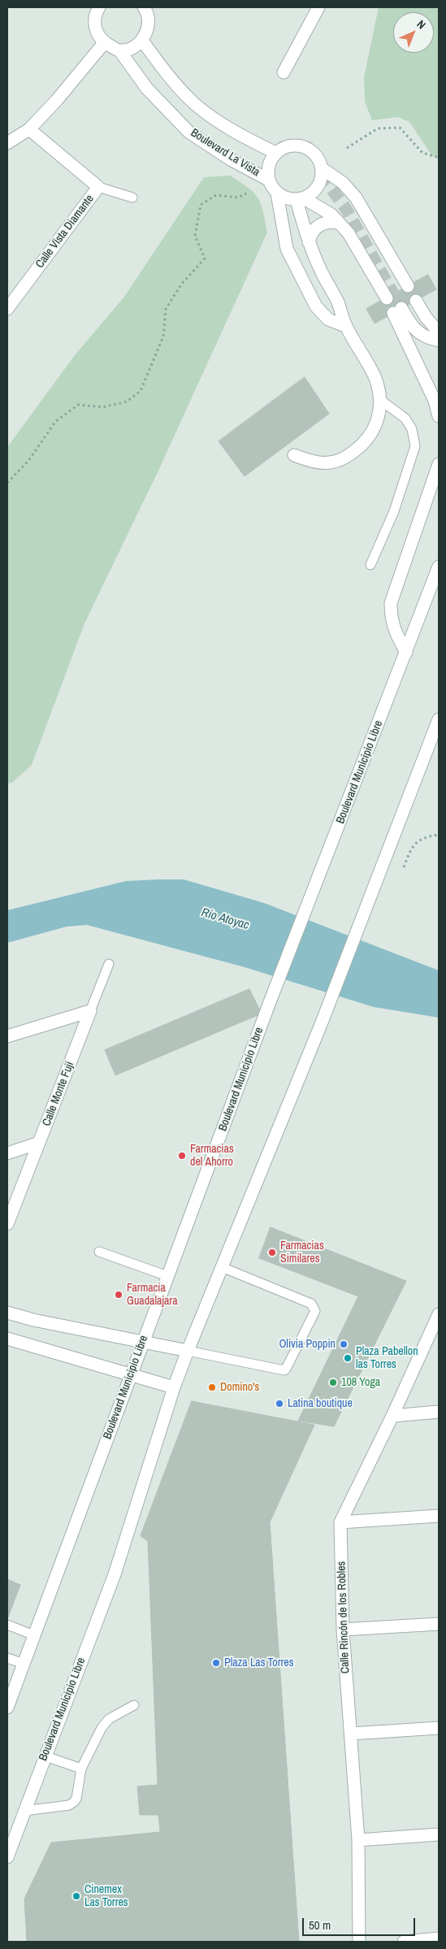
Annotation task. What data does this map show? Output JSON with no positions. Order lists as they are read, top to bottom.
{
  "streets": {
    "street": [
      "Boulevard La Vista",
      "Calle Vista Diamante",
      "Boulevard Municipio Libre",
      "Calle Monte Fuji",
      "Calle Rincón de los Robles"
    ]
  },
  "water": ["Río Atoyac"],
  "places": [
    "Farmacias del Ahorro",
    "Farmacias Similares",
    "Farmacia Guadalajara",
    "Olivia Poppin",
    "Plaza Pabellon las Torres",
    "108 Yoga",
    "Domino's",
    "Latina boutique",
    "Plaza Las Torres",
    "Cinemex Las Torres"
  ],
  "scale_bar": "50 m",
  "north": "top right"
}
